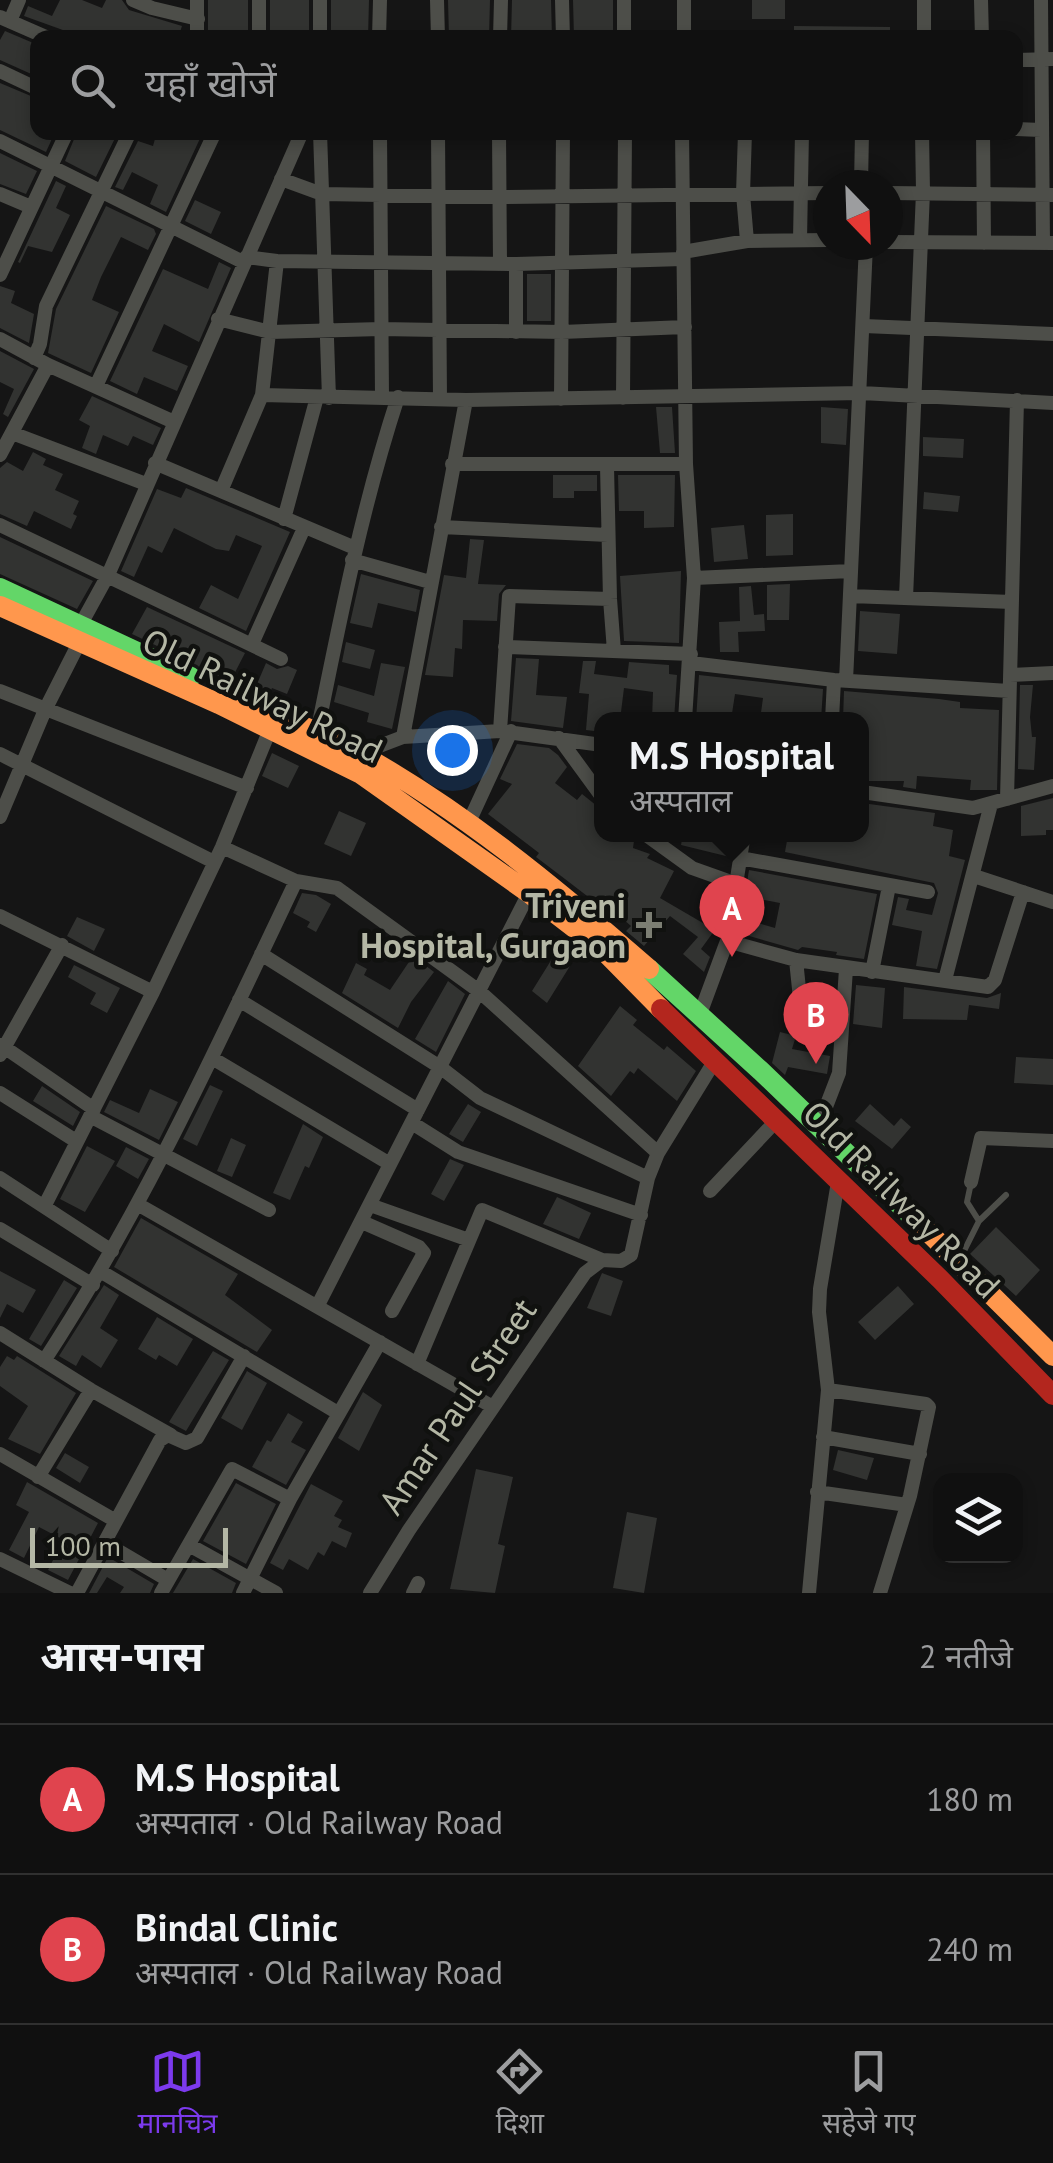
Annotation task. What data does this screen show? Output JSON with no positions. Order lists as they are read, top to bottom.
{
  "streets": {
    "main road": ["Old Railway Road"],
    "street": ["Amar Paul Street"]
  },
  "places": {
    "health": ["Triveni Hospital, Gurgaon"]
  },
  "scale_bar": "100 m",
  "north": "bottom right",
  "page": {
    "search": "यहाँ खोजें",
    "popup": ["M.S Hospital", "अस्पताल"],
    "pins": ["A", "B"],
    "scale": "100 m",
    "heading": ["आस-पास", "2 नतीजे"],
    "list": [
      {
        "mark": "A",
        "name": "M.S Hospital",
        "note": "अस्पताल · Old Railway Road",
        "value": "180 m"
      },
      {
        "mark": "B",
        "name": "Bindal Clinic",
        "note": "अस्पताल · Old Railway Road",
        "value": "240 m"
      }
    ],
    "nav": ["मानचित्र", "दिशा", "सहेजे गए"]
  }
}
